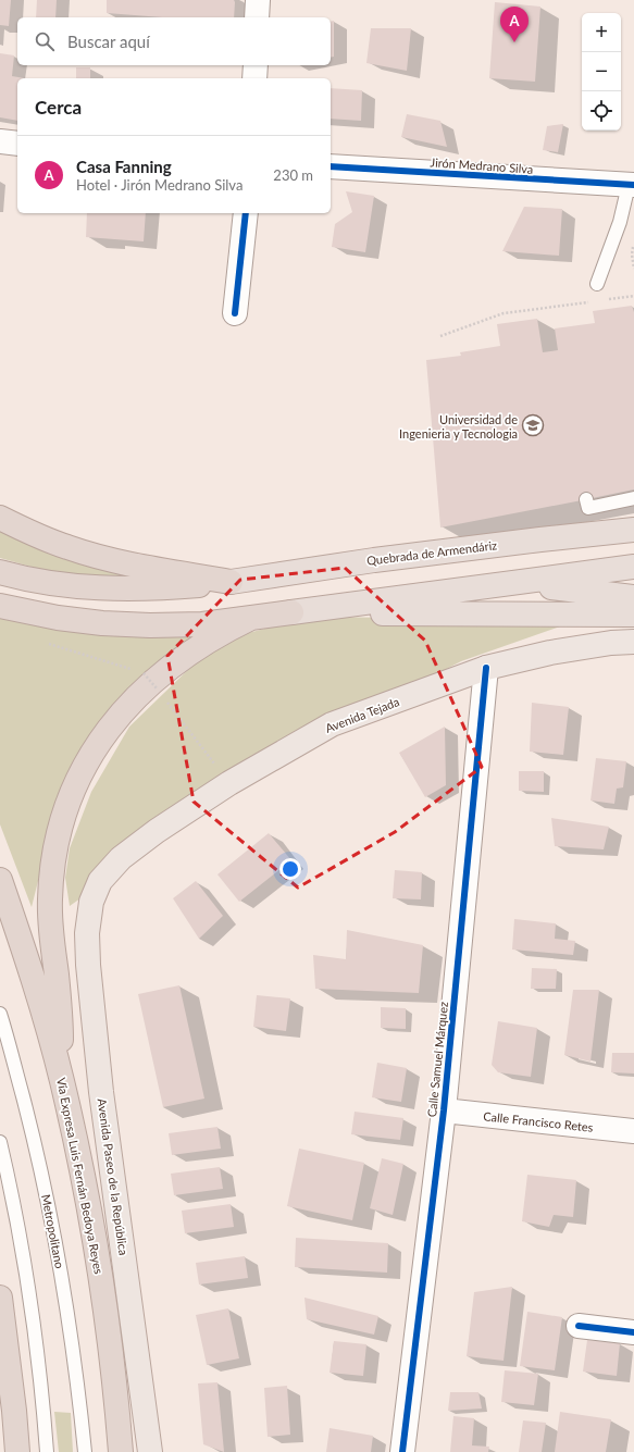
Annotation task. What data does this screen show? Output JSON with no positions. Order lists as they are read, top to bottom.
{
  "streets": {
    "highway": ["Quebrada de Armendáriz", "Vía Expresa Luis Fernán Bedoya Reyes"],
    "main road": ["Avenida Tejada", "Avenida Paseo de la República"],
    "street": ["Jirón Medrano Silva", "Calle Samuel Márquez", "Calle Francisco Retes"],
    "lane": ["Metropolitano"]
  },
  "crossings": [
    ["Avenida Tejada", "Calle Samuel Márquez"],
    ["Avenida Tejada", "Avenida Paseo de la República"],
    ["Calle Samuel Márquez", "Calle Francisco Retes"]
  ],
  "places": {
    "school or university": ["Universidad de Ingenieria y Tecnologia"]
  },
  "page": {
    "pins": "A",
    "map_buttons": ["+", "−"],
    "search": "Buscar aquí",
    "heading": "Cerca",
    "list": [
      {
        "mark": "A",
        "name": "Casa Fanning",
        "note": "Hotel · Jirón Medrano Silva",
        "value": "230 m"
      }
    ]
  }
}
